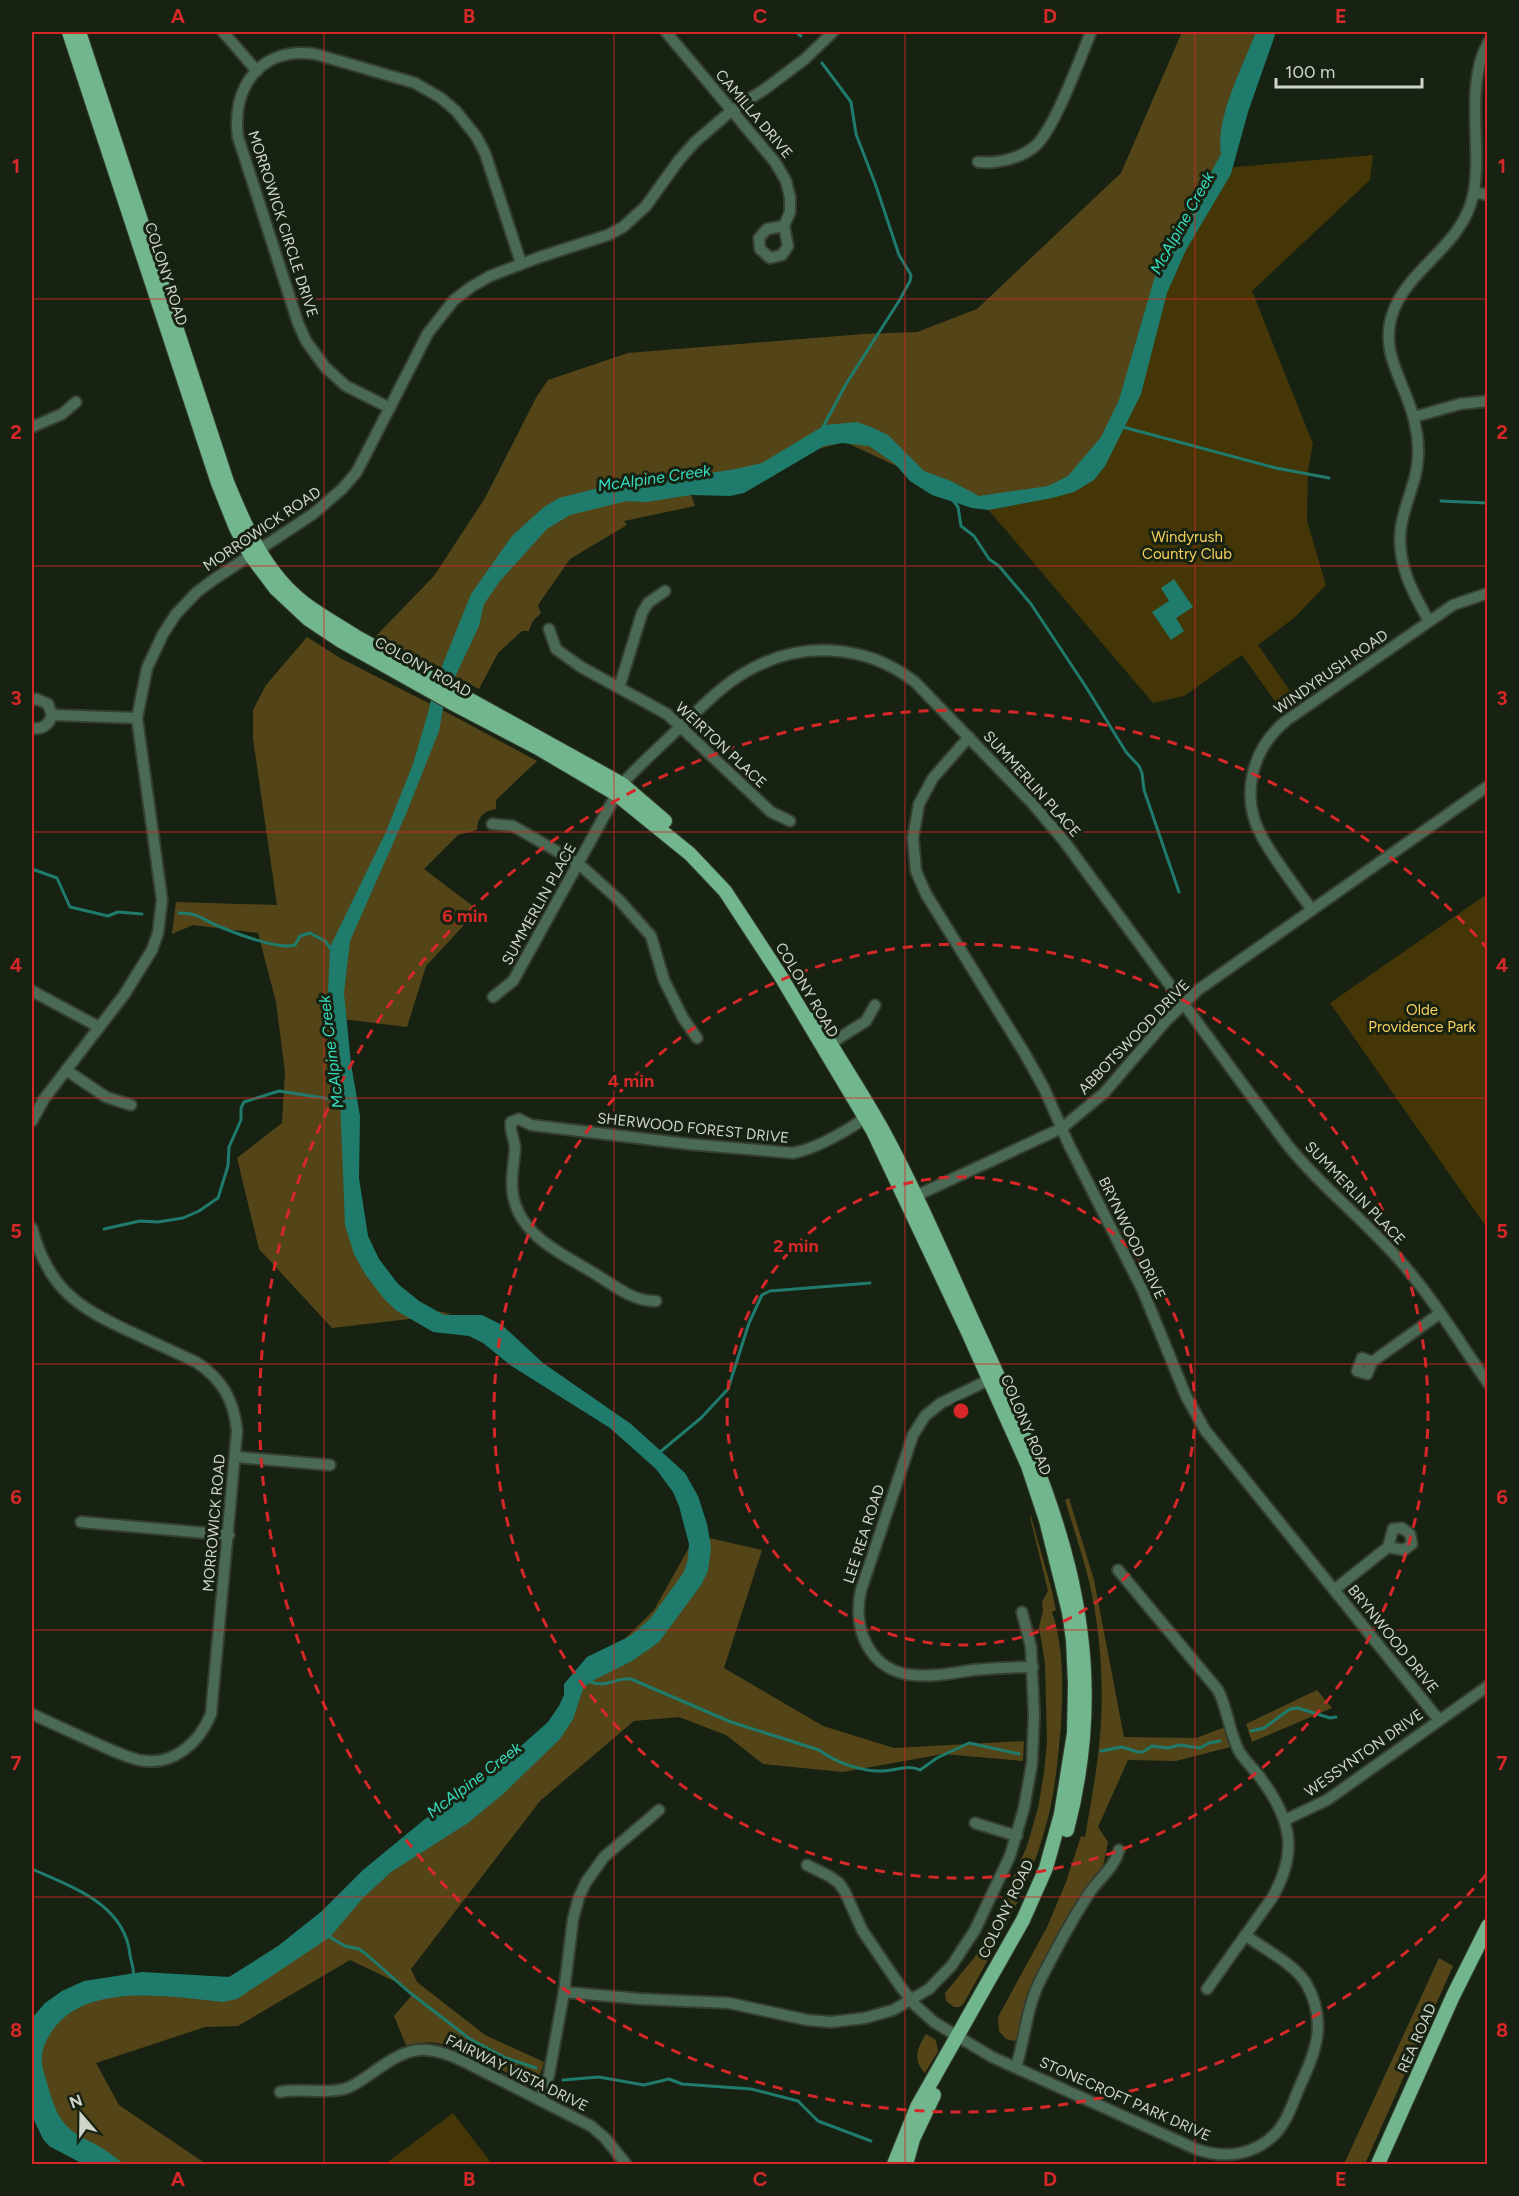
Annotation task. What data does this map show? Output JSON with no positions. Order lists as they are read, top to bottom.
{
  "streets": {
    "main road": ["COLONY ROAD", "REA ROAD"],
    "street": [
      "CAMILLA DRIVE",
      "MORROWICK CIRCLE DRIVE",
      "MORROWICK ROAD",
      "WINDYRUSH ROAD",
      "WEIRTON PLACE",
      "SUMMERLIN PLACE",
      "ABBOTSWOOD DRIVE",
      "SHERWOOD FOREST DRIVE",
      "BRYNWOOD DRIVE",
      "LEE REA ROAD",
      "WESSYNTON DRIVE",
      "FAIRWAY VISTA DRIVE",
      "STONECROFT PARK DRIVE"
    ]
  },
  "crossings": [
    ["CAMILLA DRIVE", "MORROWICK ROAD"],
    ["MORROWICK CIRCLE DRIVE", "MORROWICK ROAD"],
    ["COLONY ROAD", "MORROWICK ROAD"],
    ["COLONY ROAD", "SUMMERLIN PLACE"],
    ["COLONY ROAD", "ABBOTSWOOD DRIVE"],
    ["COLONY ROAD", "SHERWOOD FOREST DRIVE"],
    ["COLONY ROAD", "LEE REA ROAD"],
    ["COLONY ROAD", "STONECROFT PARK DRIVE"],
    ["WINDYRUSH ROAD", "ABBOTSWOOD DRIVE"],
    ["WEIRTON PLACE", "SUMMERLIN PLACE"],
    ["SUMMERLIN PLACE", "ABBOTSWOOD DRIVE"],
    ["SUMMERLIN PLACE", "BRYNWOOD DRIVE"],
    ["ABBOTSWOOD DRIVE", "BRYNWOOD DRIVE"],
    ["BRYNWOOD DRIVE", "WESSYNTON DRIVE"]
  ],
  "water": ["McAlpine Creek"],
  "parks": ["Windyrush Country Club", "Olde Providence Park"],
  "scale_bar": "100 m",
  "north": "top",
  "grid": {
    "columns": [
      "A",
      "B",
      "C",
      "D",
      "E"
    ],
    "rows": [
      "1",
      "2",
      "3",
      "4",
      "5",
      "6",
      "7",
      "8"
    ]
  },
  "rings": ["6 min", "4 min", "2 min"]
}
